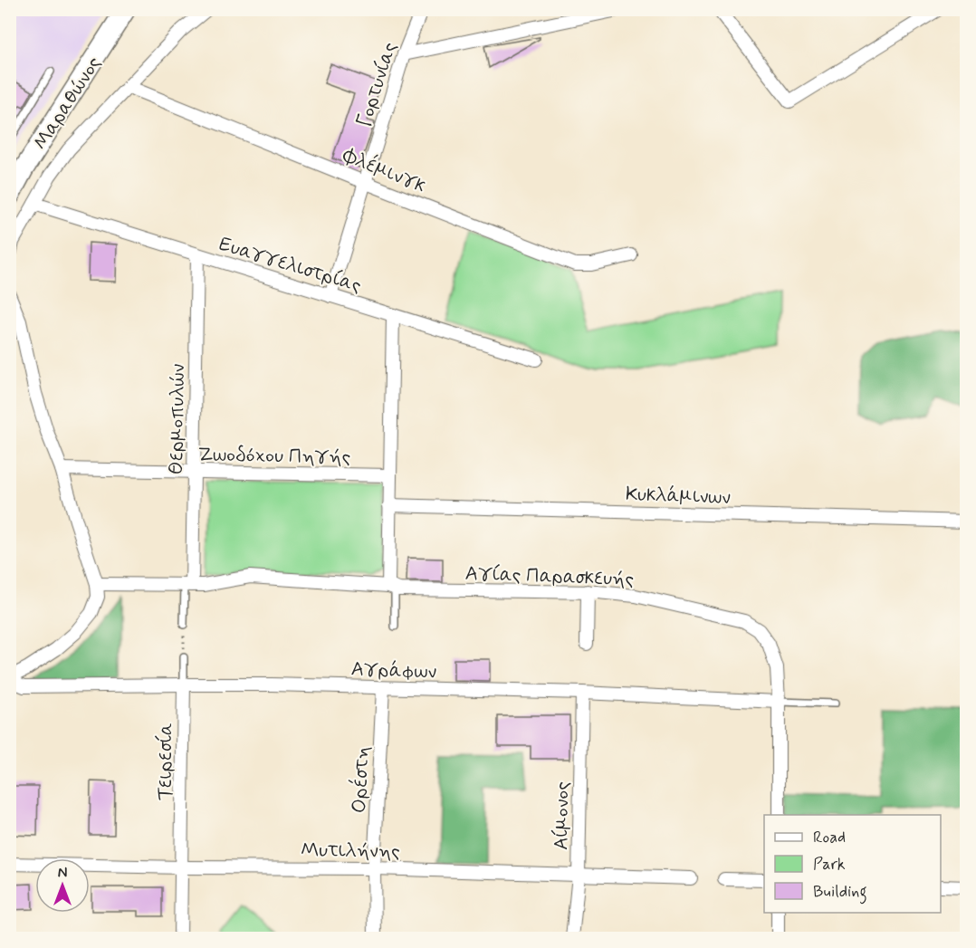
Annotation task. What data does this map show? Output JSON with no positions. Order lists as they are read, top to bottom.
{
  "streets": {
    "main road": ["Μαραθώνος"],
    "street": [
      "Γορτυνίας",
      "Φλέμινγκ",
      "Ευαγγελιστρίας",
      "Θερμοπυλών",
      "Ζωοδόχου Πηγής",
      "Κυκλάμινων",
      "Αγίας Παρασκευής",
      "Αγράφων",
      "Τειρεσία",
      "Ορέστη",
      "Αίμονος",
      "Μυτιλήνης"
    ]
  },
  "crossings": [
    ["Γορτυνίας", "Φλέμινγκ"],
    ["Γορτυνίας", "Ευαγγελιστρίας"],
    ["Ευαγγελιστρίας", "Θερμοπυλών"],
    ["Θερμοπυλών", "Ζωοδόχου Πηγής"],
    ["Θερμοπυλών", "Αγίας Παρασκευής"],
    ["Αγίας Παρασκευής", "Αγράφων"],
    ["Αγράφων", "Τειρεσία"],
    ["Αγράφων", "Ορέστη"],
    ["Αγράφων", "Αίμονος"],
    ["Τειρεσία", "Μυτιλήνης"],
    ["Ορέστη", "Μυτιλήνης"],
    ["Αίμονος", "Μυτιλήνης"]
  ],
  "legend": ["Road", "Park", "Building"],
  "north": "top"
}
